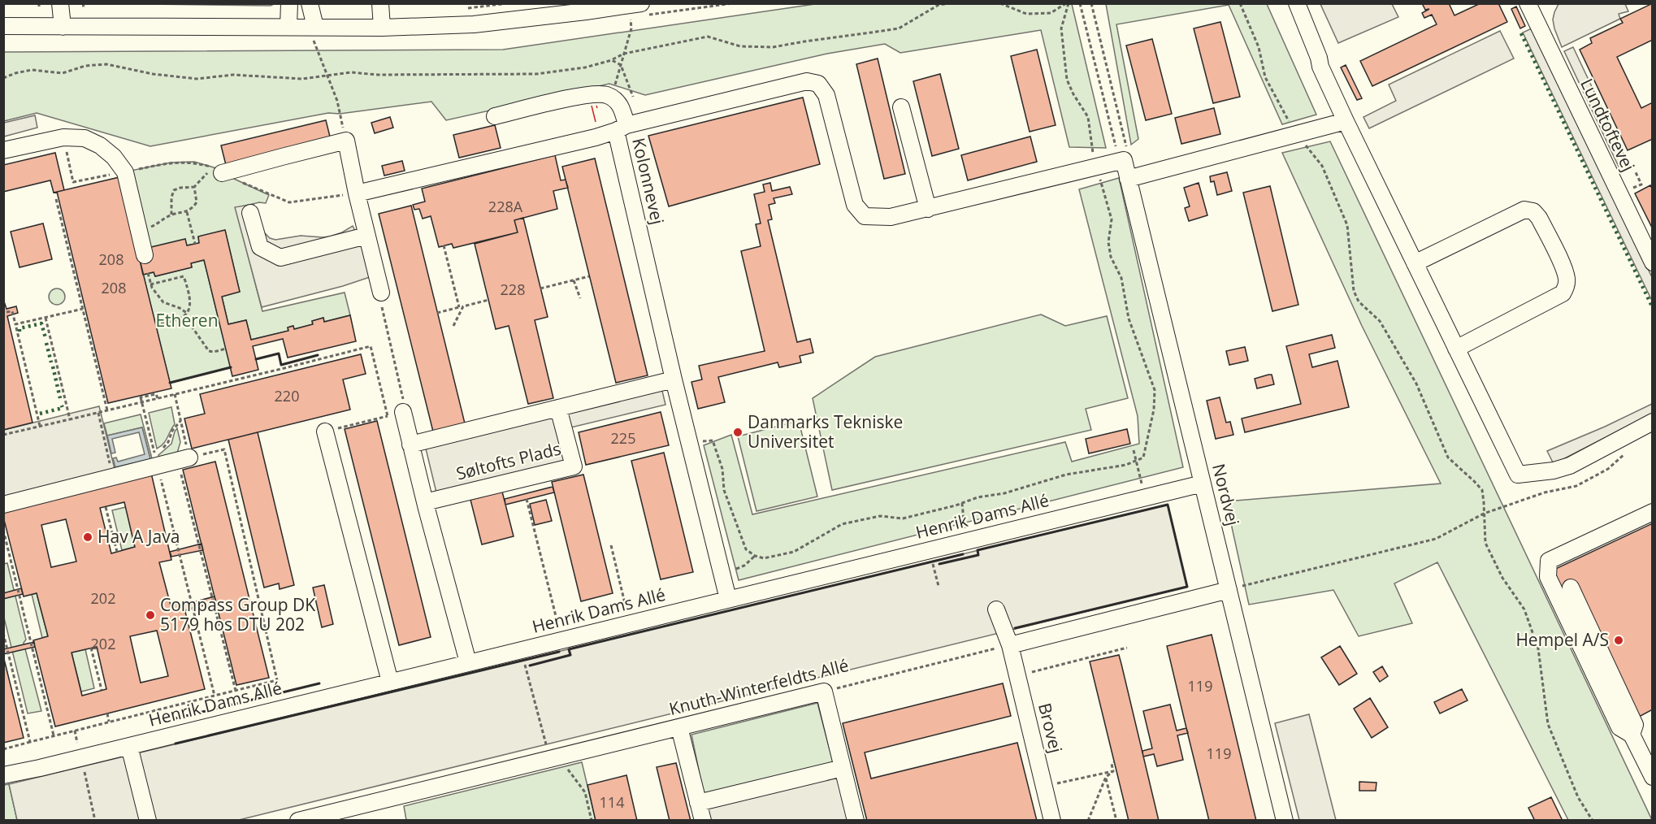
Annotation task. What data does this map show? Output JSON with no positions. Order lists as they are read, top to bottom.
{
  "streets": {
    "street": [
      "Lundtoftevej",
      "Kolonnevej",
      "Søltofts Plads",
      "Nordvej",
      "Henrik Dams Allé",
      "Knuth-Winterfeldts Allé",
      "Brovej"
    ]
  },
  "crossings": [
    ["Kolonnevej", "Henrik Dams Allé"],
    ["Nordvej", "Henrik Dams Allé"],
    ["Knuth-Winterfeldts Allé", "Brovej"]
  ],
  "parks": ["Etheren"],
  "places": [
    "Danmarks Tekniske Universitet",
    "Hav A Java",
    "Compass Group DK 5179 hos DTU 202",
    "Hempel A/S"
  ],
  "house_numbers": [
    "228A",
    "208",
    "208",
    "228",
    "220",
    "225",
    "202",
    "202",
    "119",
    "119",
    "114"
  ]
}
